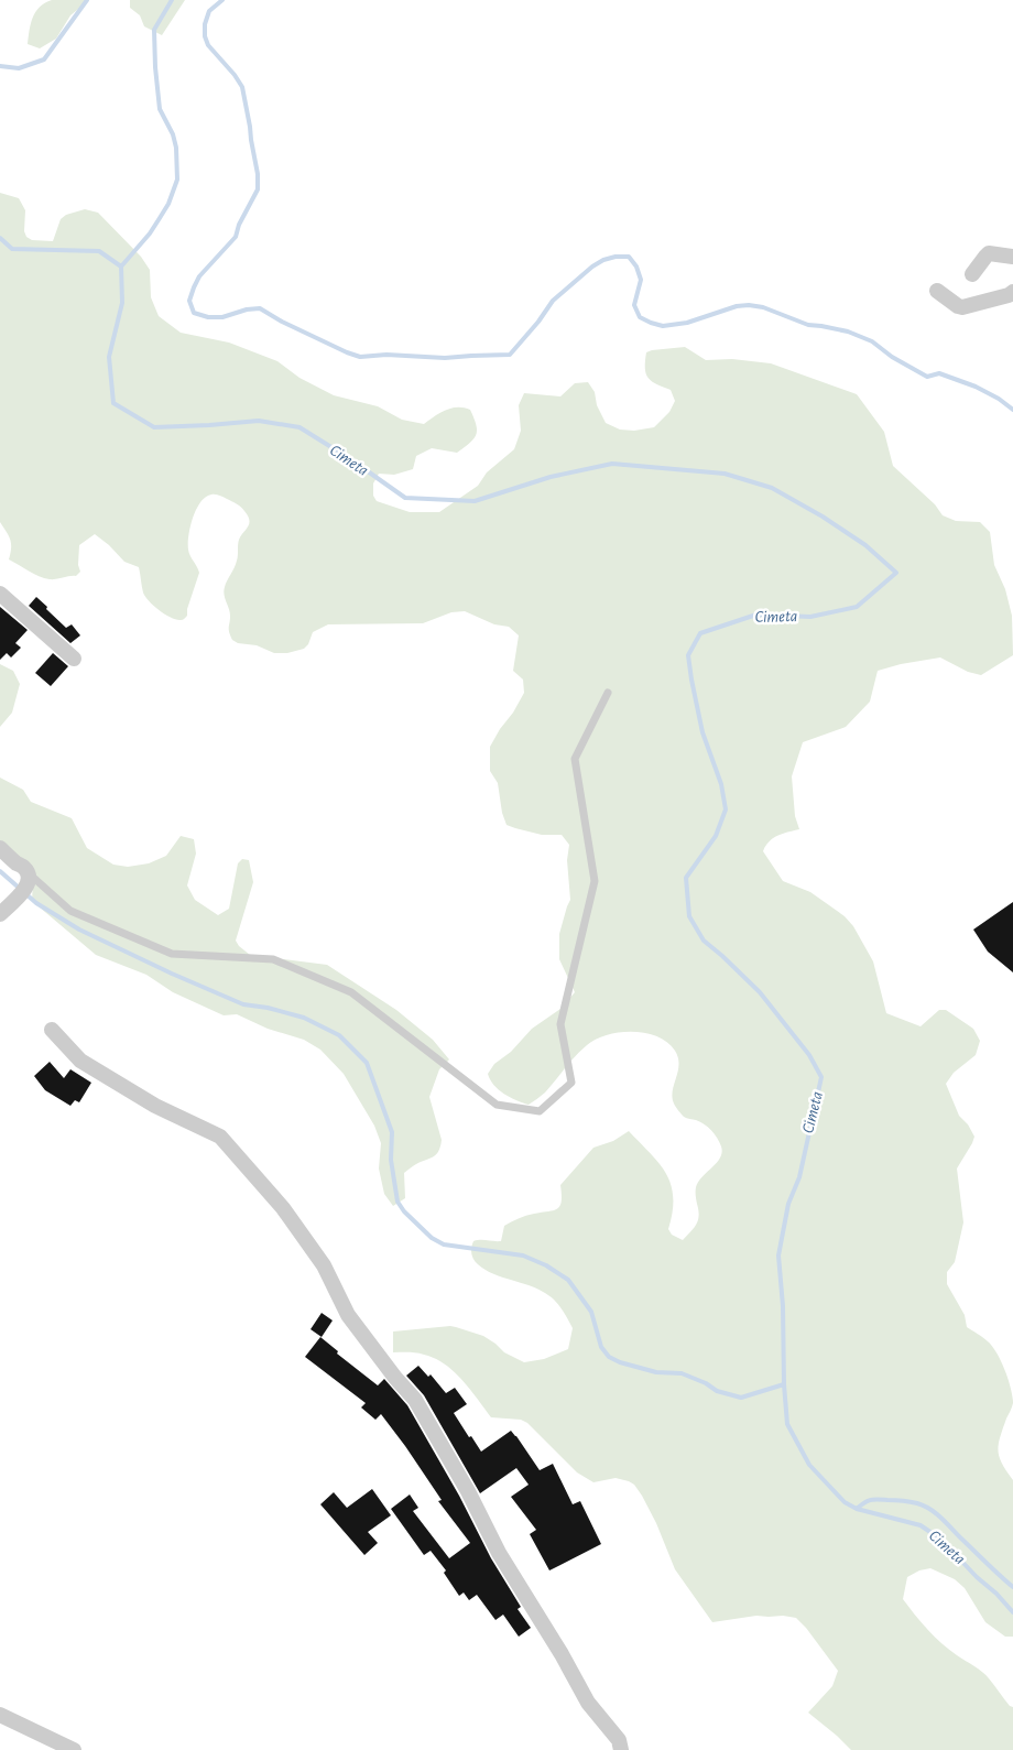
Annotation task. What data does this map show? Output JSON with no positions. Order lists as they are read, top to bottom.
{
  "water": ["Cimeta"]
}
